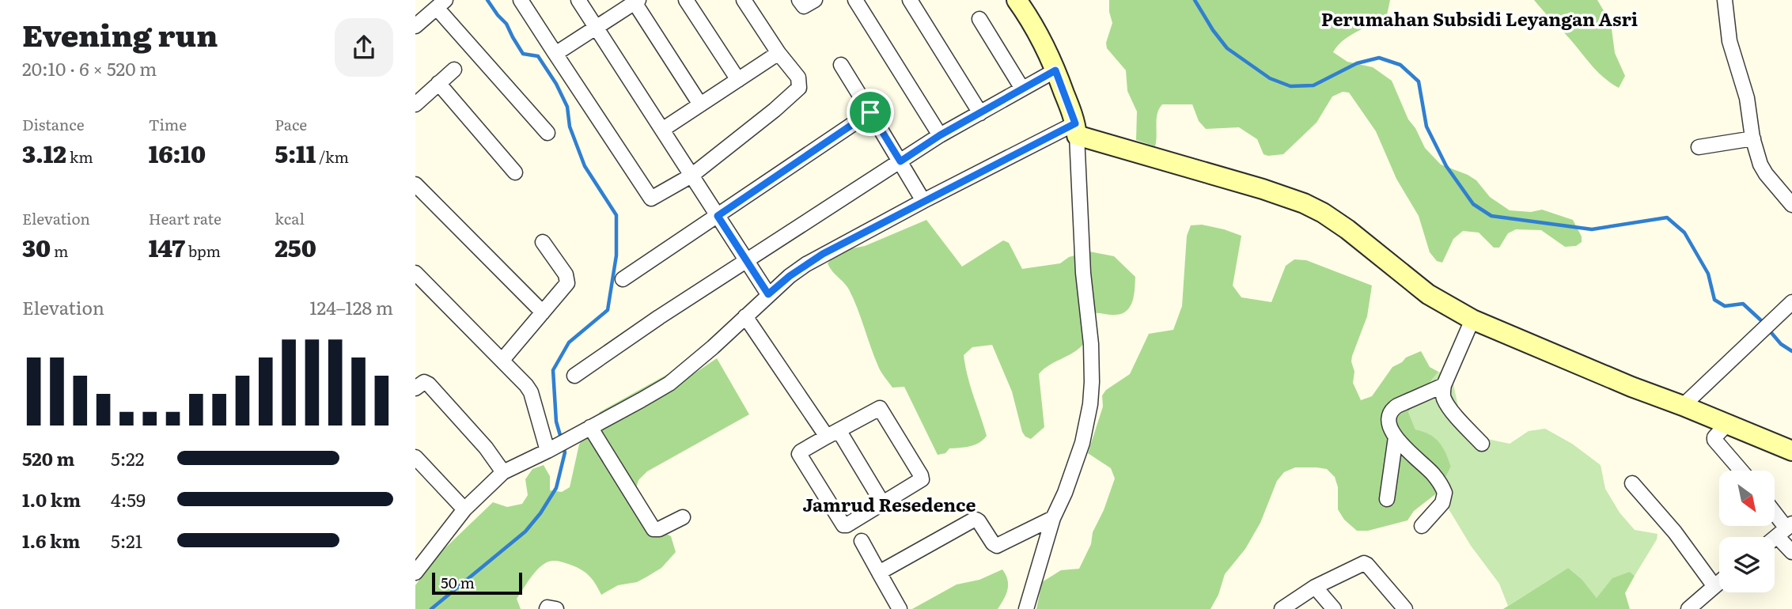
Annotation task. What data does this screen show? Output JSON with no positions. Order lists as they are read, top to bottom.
{
  "districts": ["Perumahan Subsidi Leyangan Asri", "Jamrud Resedence"],
  "scale_bar": "50 m",
  "north": "bottom right",
  "page": {
    "heading": ["Evening run", "20:10 · 6 × 520 m"],
    "stats": [
      ["Distance", "3.12 km"],
      ["Time", "16:10"],
      ["Pace", "5:11 /km"],
      ["Elevation", "30 m"],
      ["Heart rate", "147 bpm"],
      ["kcal", "250"]
    ],
    "chart": ["Elevation", "124–128 m"],
    "list": [
      {
        "name": "520 m",
        "note": "5:22"
      },
      {
        "name": "1.0 km",
        "note": "4:59"
      },
      {
        "name": "1.6 km",
        "note": "5:21"
      }
    ],
    "scale": "50 m"
  }
}
